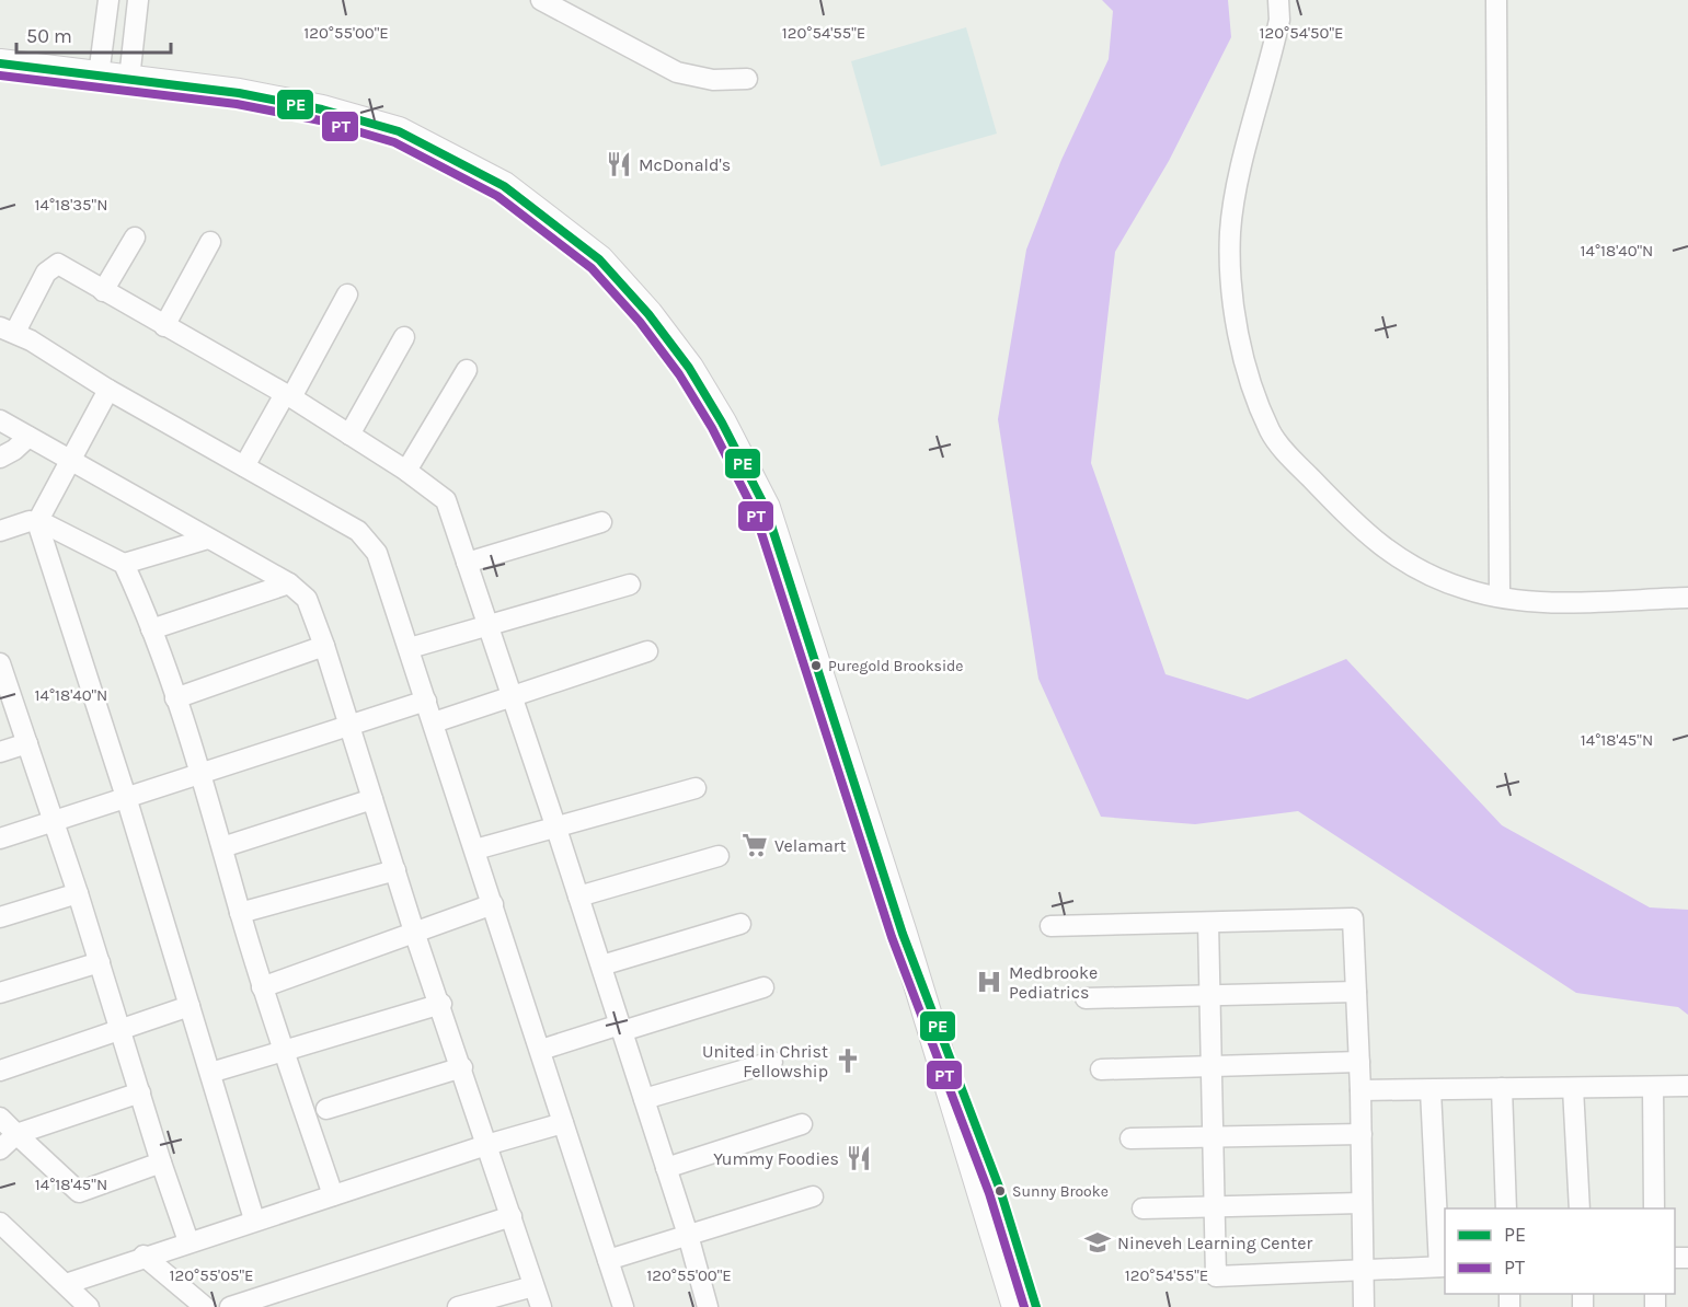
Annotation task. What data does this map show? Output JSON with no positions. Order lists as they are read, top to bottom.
{
  "places": {
    "restaurant": ["McDonald's", "Yummy Foodies"],
    "other": ["Puregold Brookside", "Sunny Brooke"],
    "supermarket": ["Velamart"],
    "hospital": ["Medbrooke Pediatrics"],
    "church": ["United in Christ Fellowship"],
    "school or university": ["Nineveh Learning Center"]
  },
  "lines": ["transit line PE", "transit line PT"],
  "legend": ["PE", "PT"],
  "scale_bar": "50 m",
  "coordinates": [
    "120°55'00\"E",
    "120°54'55\"E",
    "120°54'50\"E",
    "14°18'35\"N",
    "14°18'40\"N",
    "14°18'45\"N",
    "120°55'05\"E"
  ]
}
